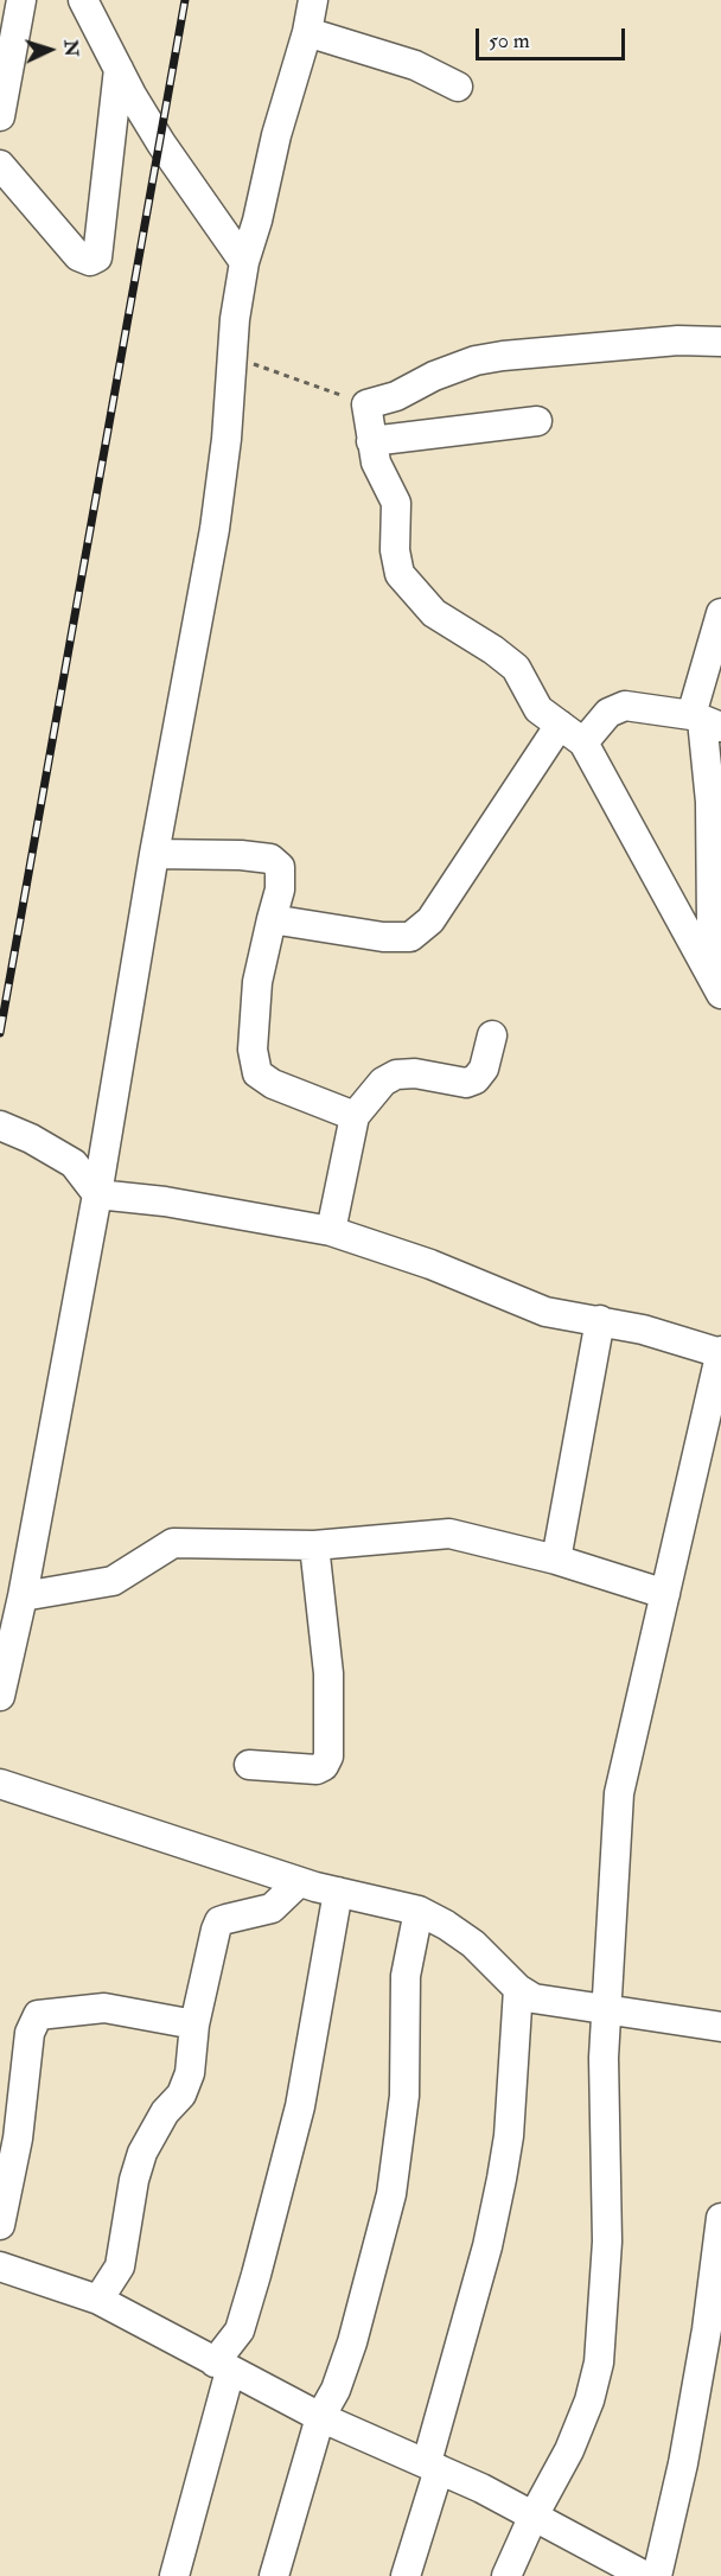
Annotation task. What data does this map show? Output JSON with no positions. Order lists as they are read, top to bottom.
{
  "scale_bar": "50 m",
  "north": "right"
}
